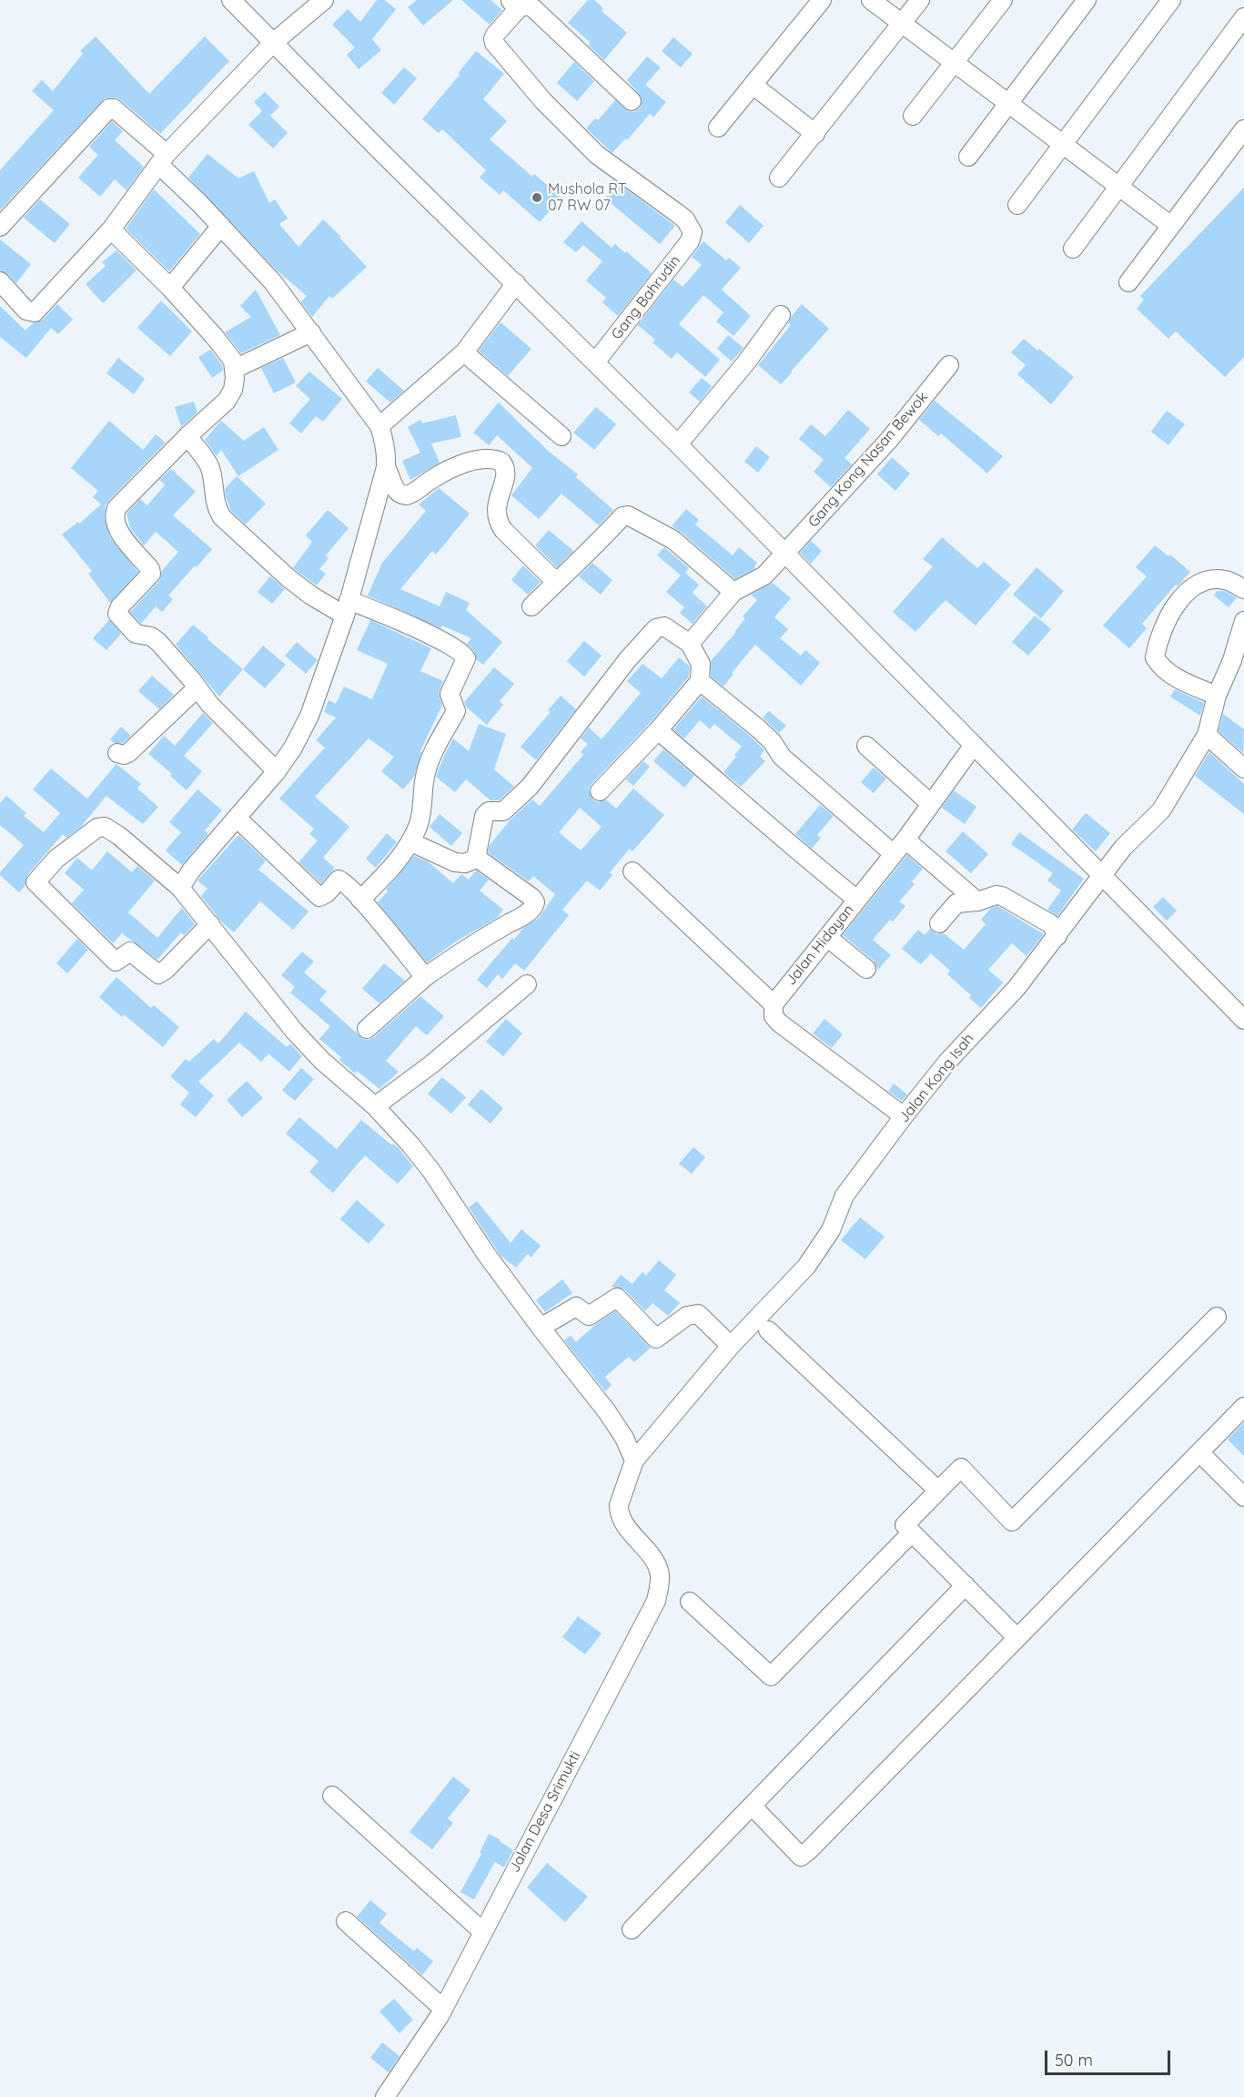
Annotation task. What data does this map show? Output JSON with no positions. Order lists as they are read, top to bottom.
{
  "streets": {
    "street": [
      "Gang Bahrudin",
      "Gang Kong Nasan Bewok",
      "Jalan Hidayan",
      "Jalan Kong Isah",
      "Jalan Desa Srimukti"
    ]
  },
  "crossings": [
    ["Jalan Kong Isah", "Jalan Desa Srimukti"]
  ],
  "places": ["Mushola RT 07 RW 07"],
  "scale_bar": "50 m"
}
